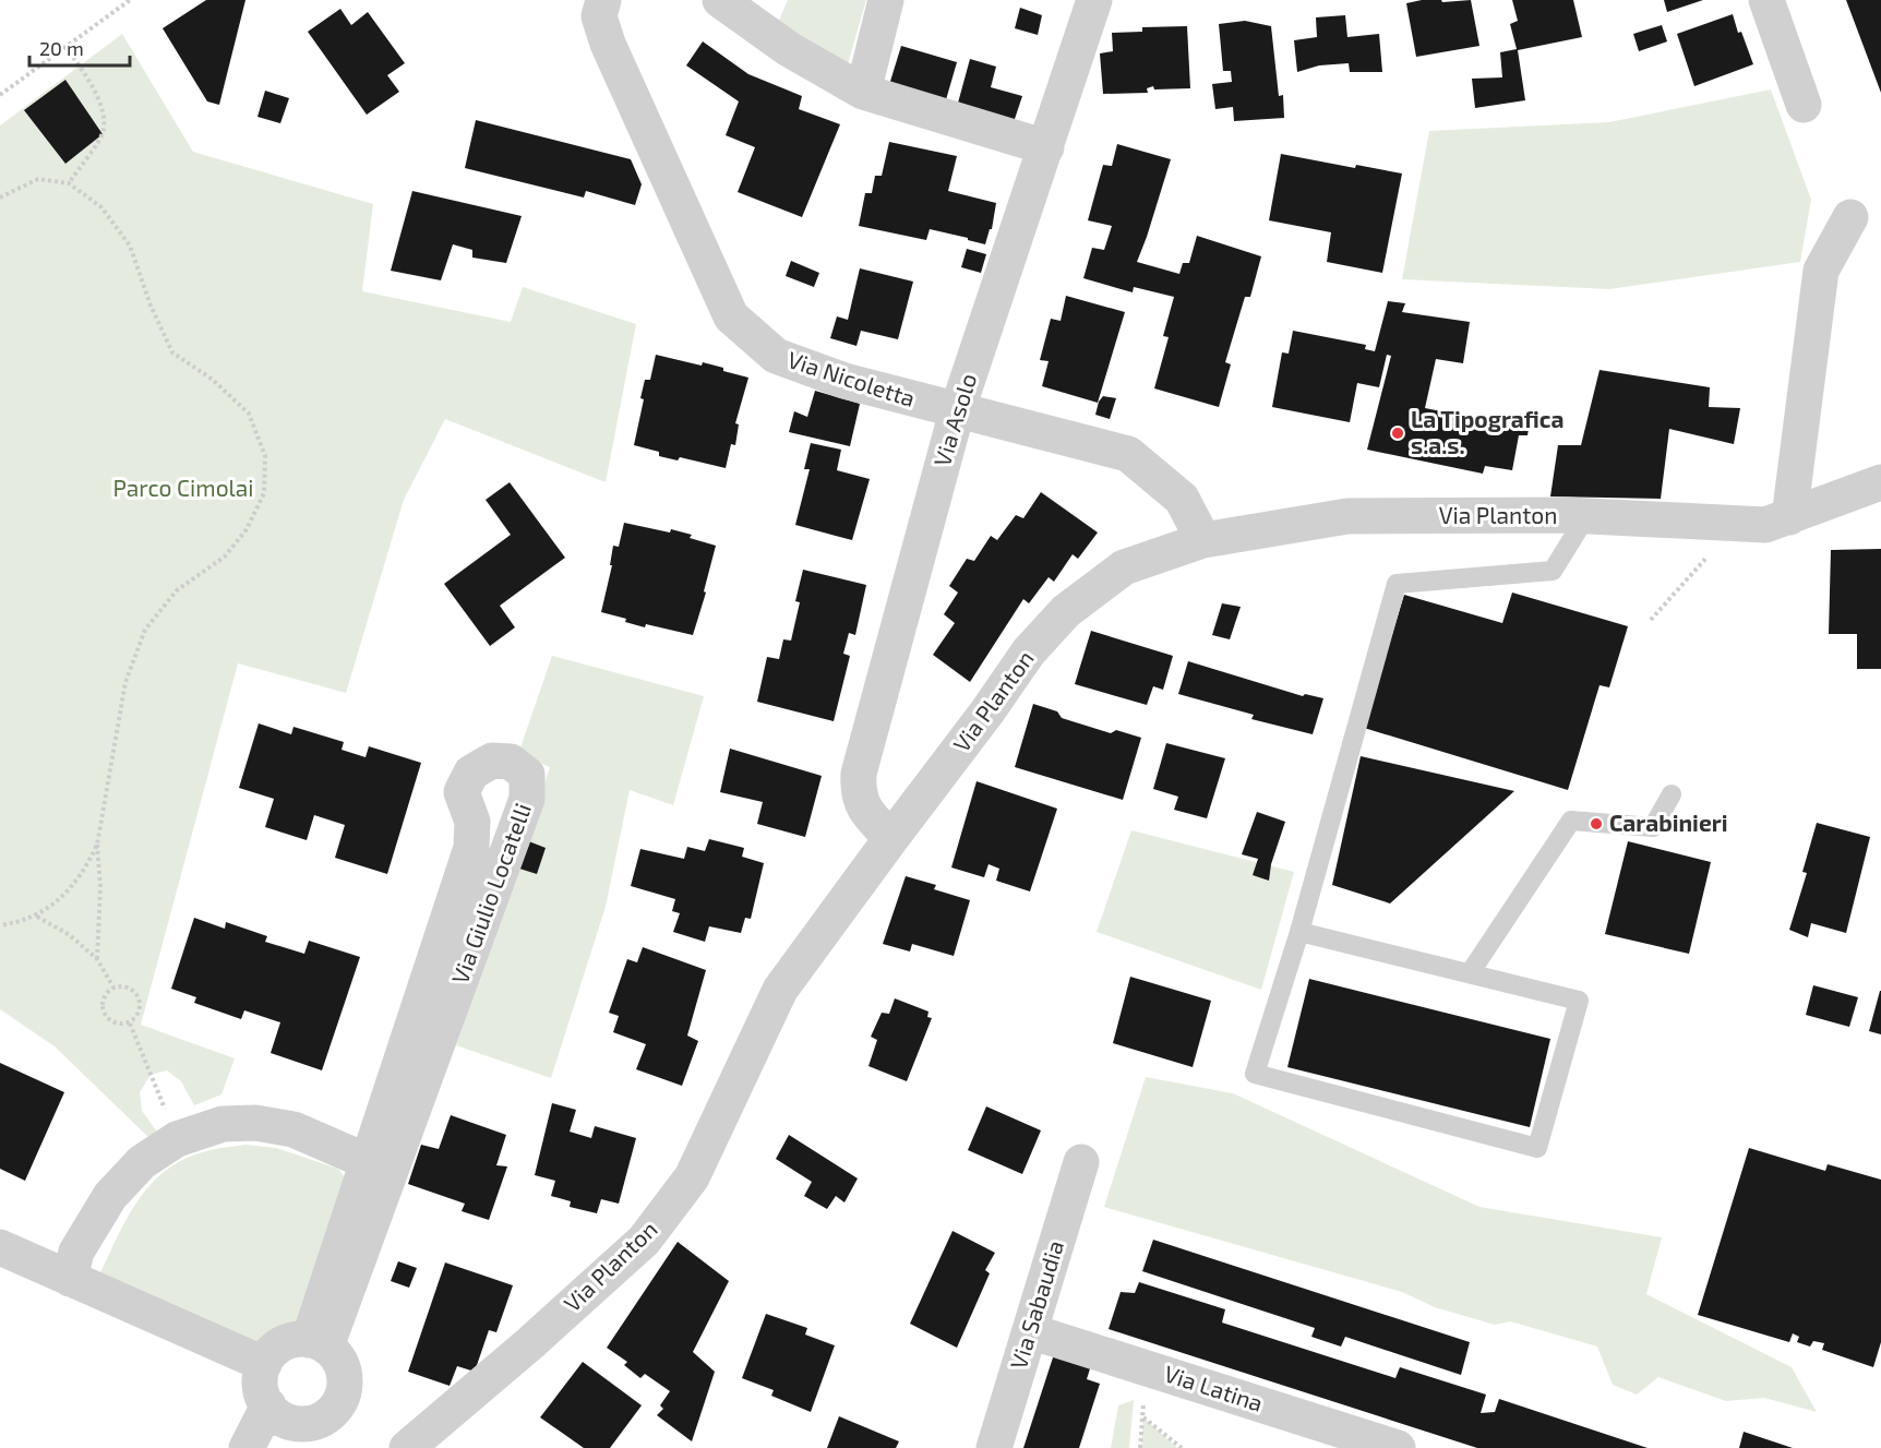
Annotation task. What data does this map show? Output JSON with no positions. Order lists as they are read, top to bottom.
{
  "streets": {
    "street": [
      "Via Nicoletta",
      "Via Asolo",
      "Via Planton",
      "Via Giulio Locatelli",
      "Via Sabaudia",
      "Via Latina"
    ]
  },
  "crossings": [
    ["Via Nicoletta", "Via Asolo"],
    ["Via Nicoletta", "Via Planton"],
    ["Via Asolo", "Via Planton"],
    ["Via Sabaudia", "Via Latina"]
  ],
  "parks": ["Parco Cimolai"],
  "places": ["La Tipografica s.a.s.", "Carabinieri"],
  "scale_bar": "20 m"
}
